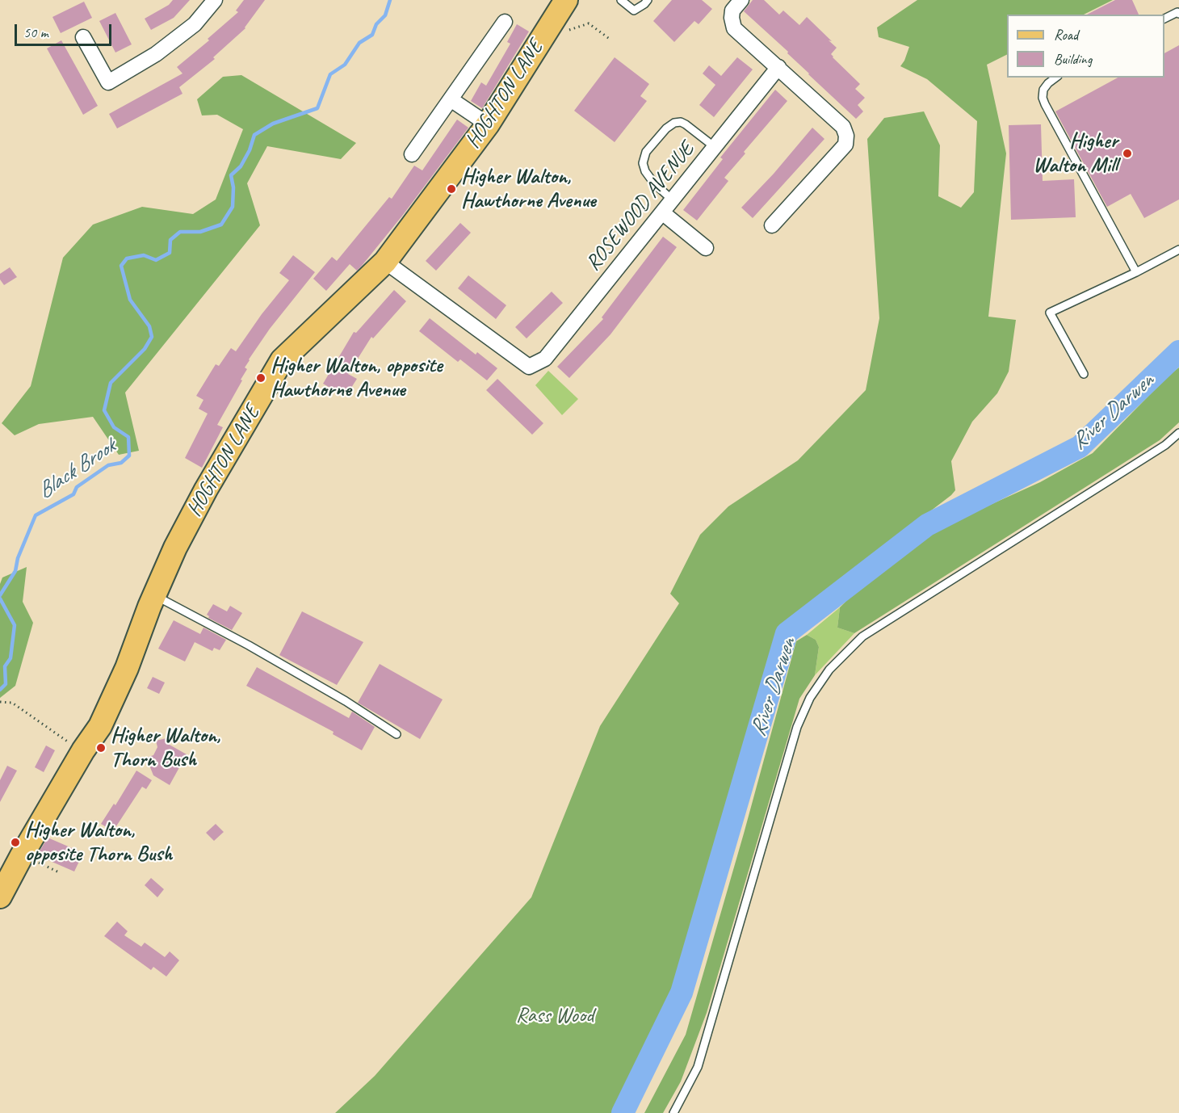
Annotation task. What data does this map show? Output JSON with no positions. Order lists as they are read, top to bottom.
{
  "streets": {
    "main road": ["HOGHTON LANE"],
    "street": ["ROSEWOOD AVENUE"]
  },
  "crossings": [
    ["HOGHTON LANE", "ROSEWOOD AVENUE"]
  ],
  "water": ["River Darwen", "Black Brook"],
  "parks": ["Rass Wood"],
  "places": [
    "Higher Walton Mill",
    "Higher Walton, Hawthorne Avenue",
    "Higher Walton, opposite Hawthorne Avenue",
    "Higher Walton, Thorn Bush",
    "Higher Walton, opposite Thorn Bush"
  ],
  "legend": ["Road", "Building"],
  "scale_bar": "50 m"
}
